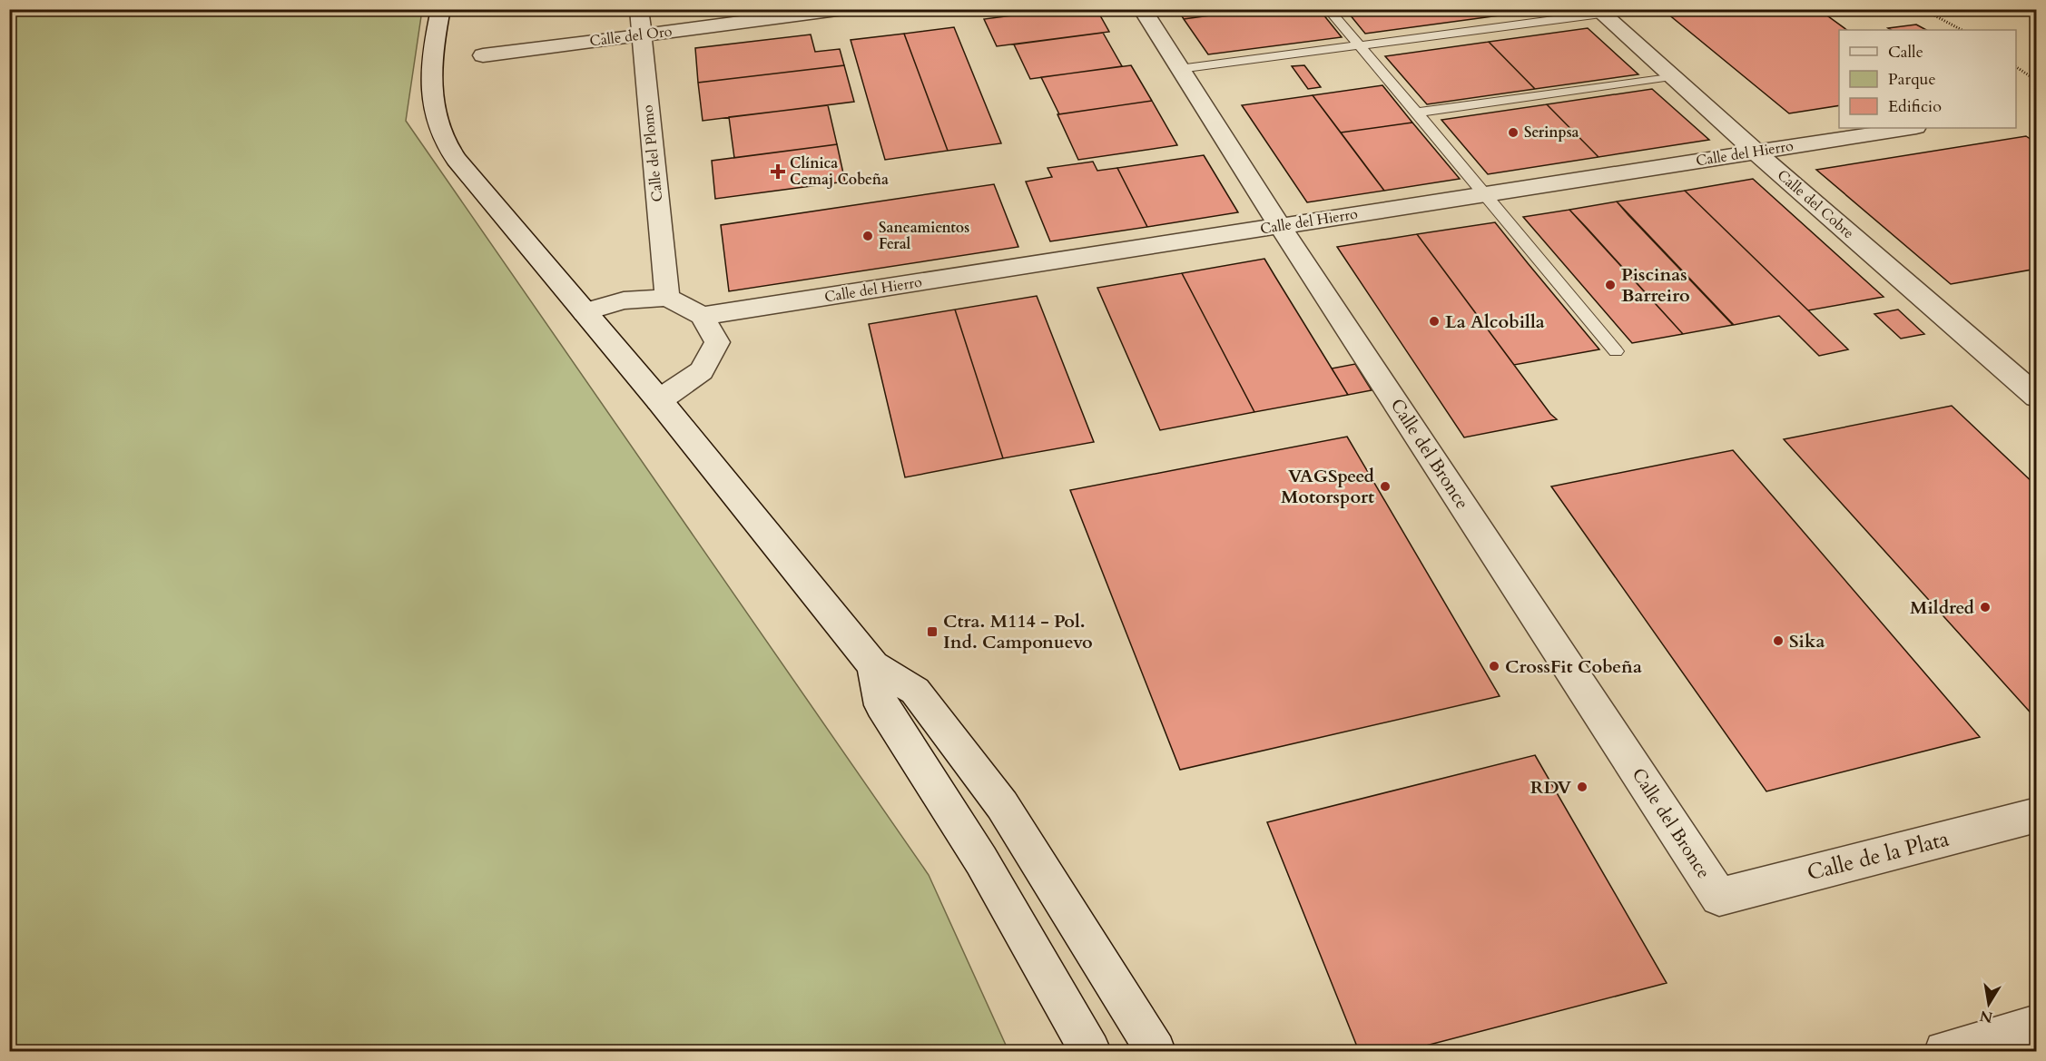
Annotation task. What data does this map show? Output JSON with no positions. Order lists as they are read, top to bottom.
{
  "streets": {
    "street": [
      "Calle del Oro",
      "Calle del Plomo",
      "Calle del Hierro",
      "Calle del Cobre",
      "Calle del Bronce",
      "Calle de la Plata"
    ]
  },
  "crossings": [
    ["Calle del Oro", "Calle del Plomo"],
    ["Calle del Hierro", "Calle del Cobre"],
    ["Calle del Hierro", "Calle del Bronce"],
    ["Calle del Bronce", "Calle de la Plata"]
  ],
  "places": {
    "other": [
      "Serinpsa",
      "Saneamientos Feral",
      "Piscinas Barreiro",
      "La Alcobilla",
      "VAGSpeed Motorsport",
      "Mildred",
      "Sika",
      "CrossFit Cobeña",
      "RDV"
    ],
    "health": ["Clínica Cemaj Cobeña"],
    "transit": ["Ctra. M114 - Pol. Ind. Camponuevo"]
  },
  "legend": ["Calle", "Parque", "Edificio"],
  "north": "bottom"
}
